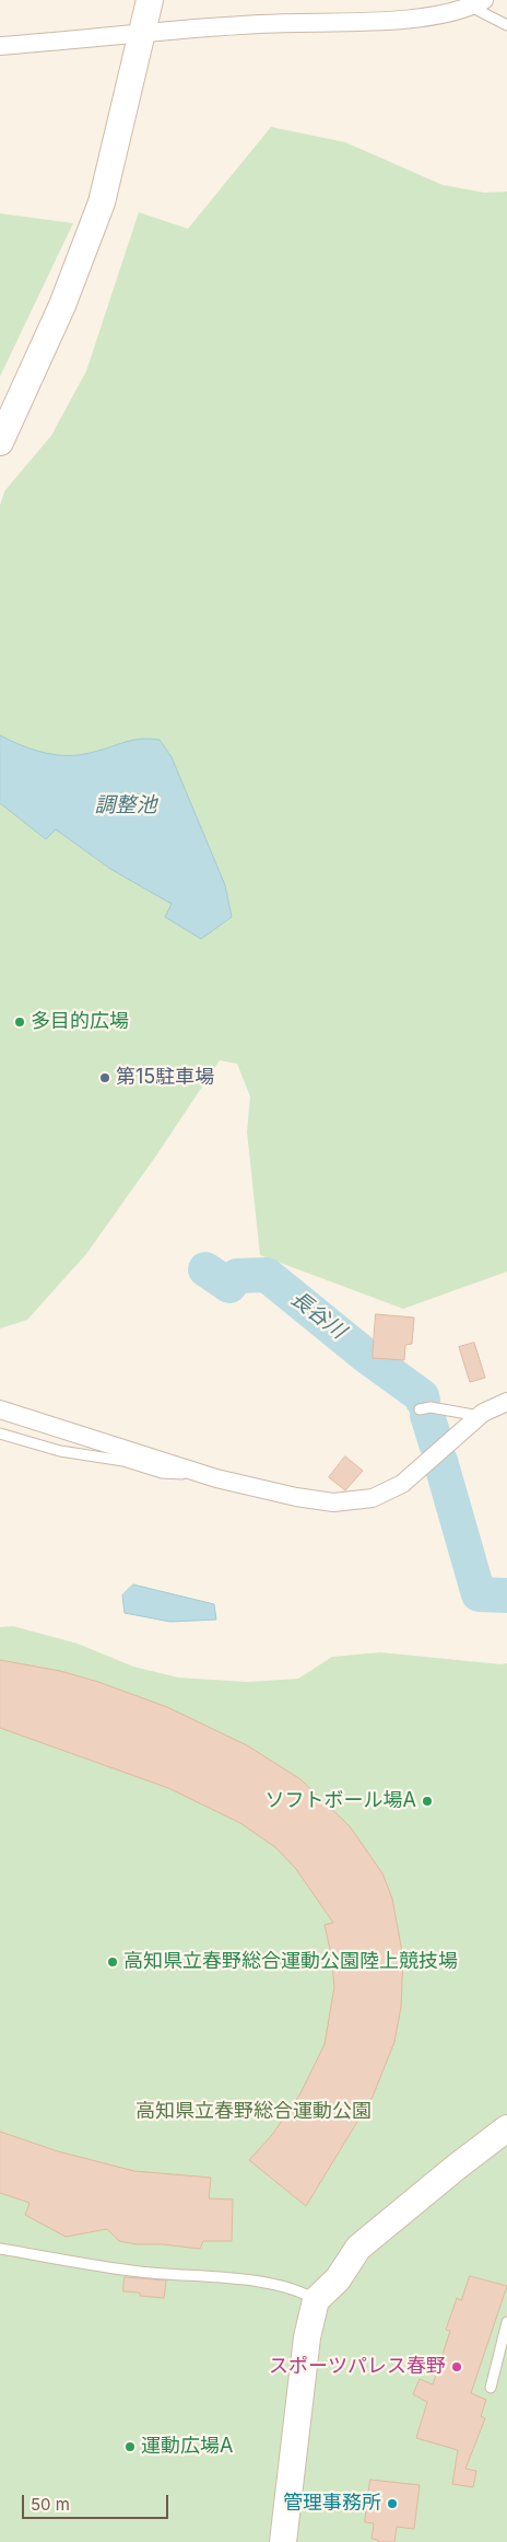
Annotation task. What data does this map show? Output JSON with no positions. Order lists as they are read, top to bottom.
{
  "water": ["調整池", "長谷川"],
  "parks": ["高知県立春野総合運動公園"],
  "places": [
    "多目的広場",
    "第15駐車場",
    "ソフトボール場A",
    "高知県立春野総合運動公園陸上競技場",
    "スポーツパレス春野",
    "運動広場A",
    "管理事務所"
  ],
  "scale_bar": "50 m"
}
